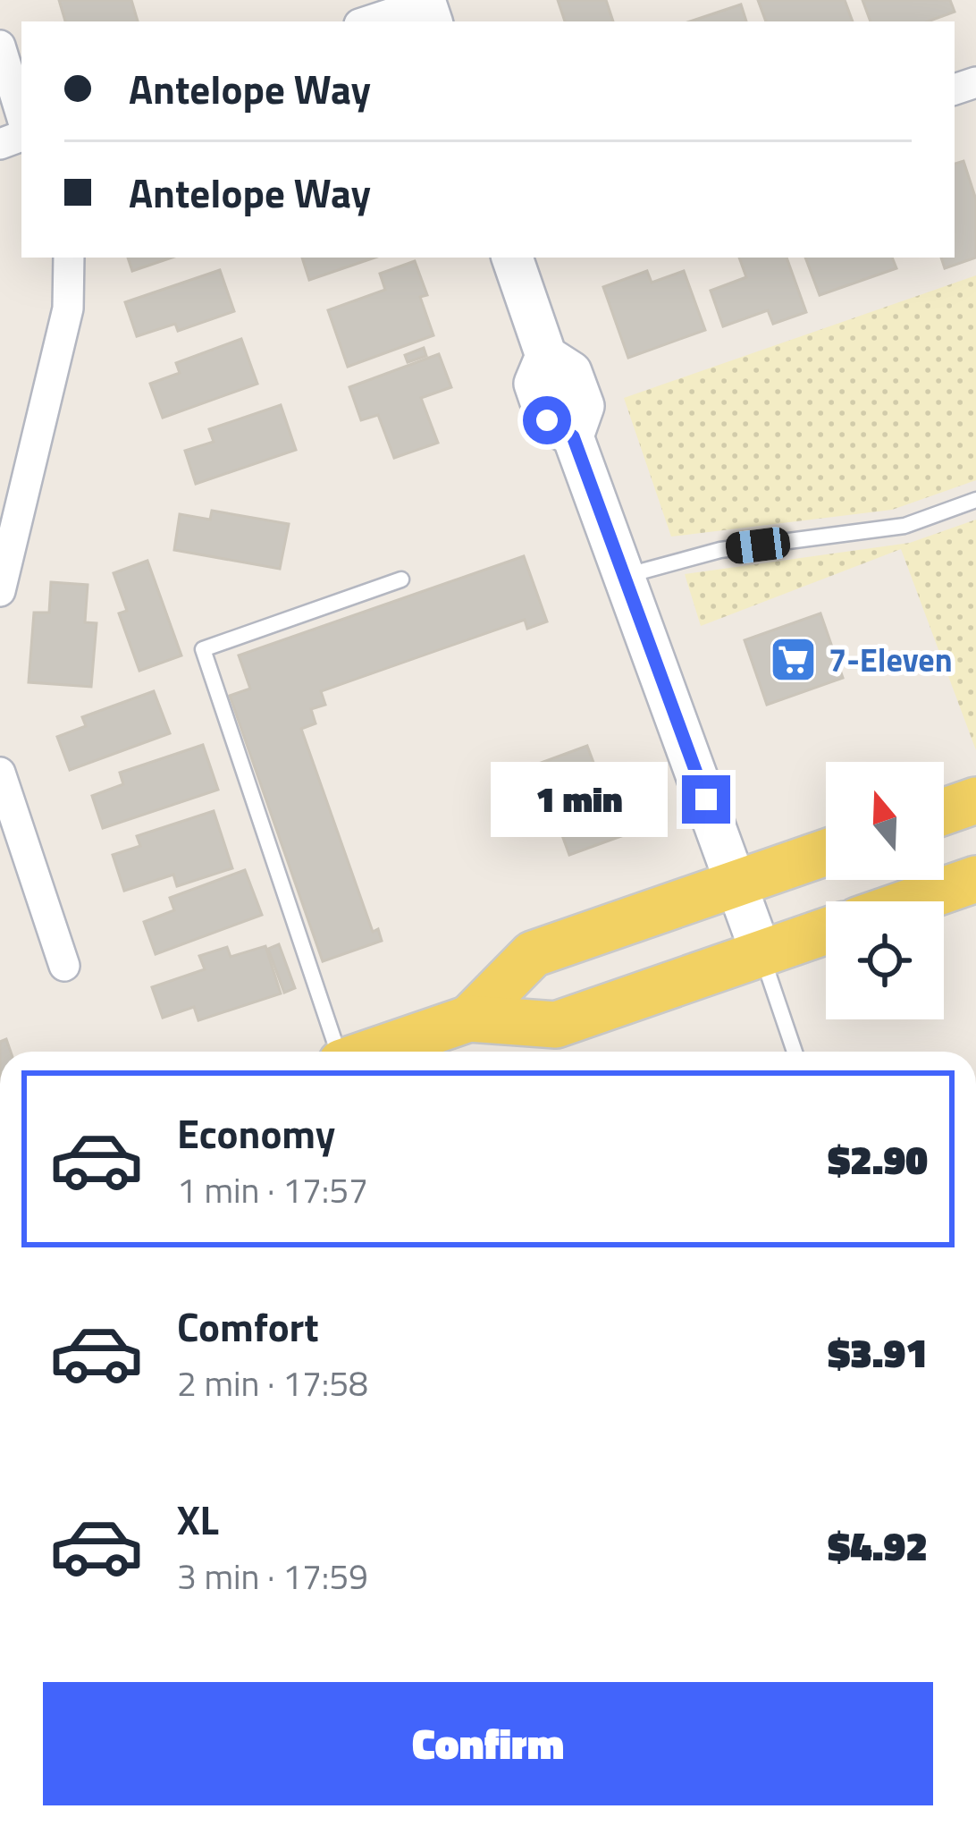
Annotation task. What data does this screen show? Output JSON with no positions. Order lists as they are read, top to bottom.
{
  "places": {
    "supermarket": ["7-Eleven"]
  },
  "north": "top",
  "page": {
    "banner": ["Antelope Way", "Antelope Way"],
    "bubble": "1 min",
    "list": [
      {
        "name": "Economy",
        "note": "1 min · 17:57",
        "value": "$2.90"
      },
      {
        "name": "Comfort",
        "note": "2 min · 17:58",
        "value": "$3.91"
      },
      {
        "name": "XL",
        "note": "3 min · 17:59",
        "value": "$4.92"
      }
    ],
    "buttons": "Confirm"
  }
}
